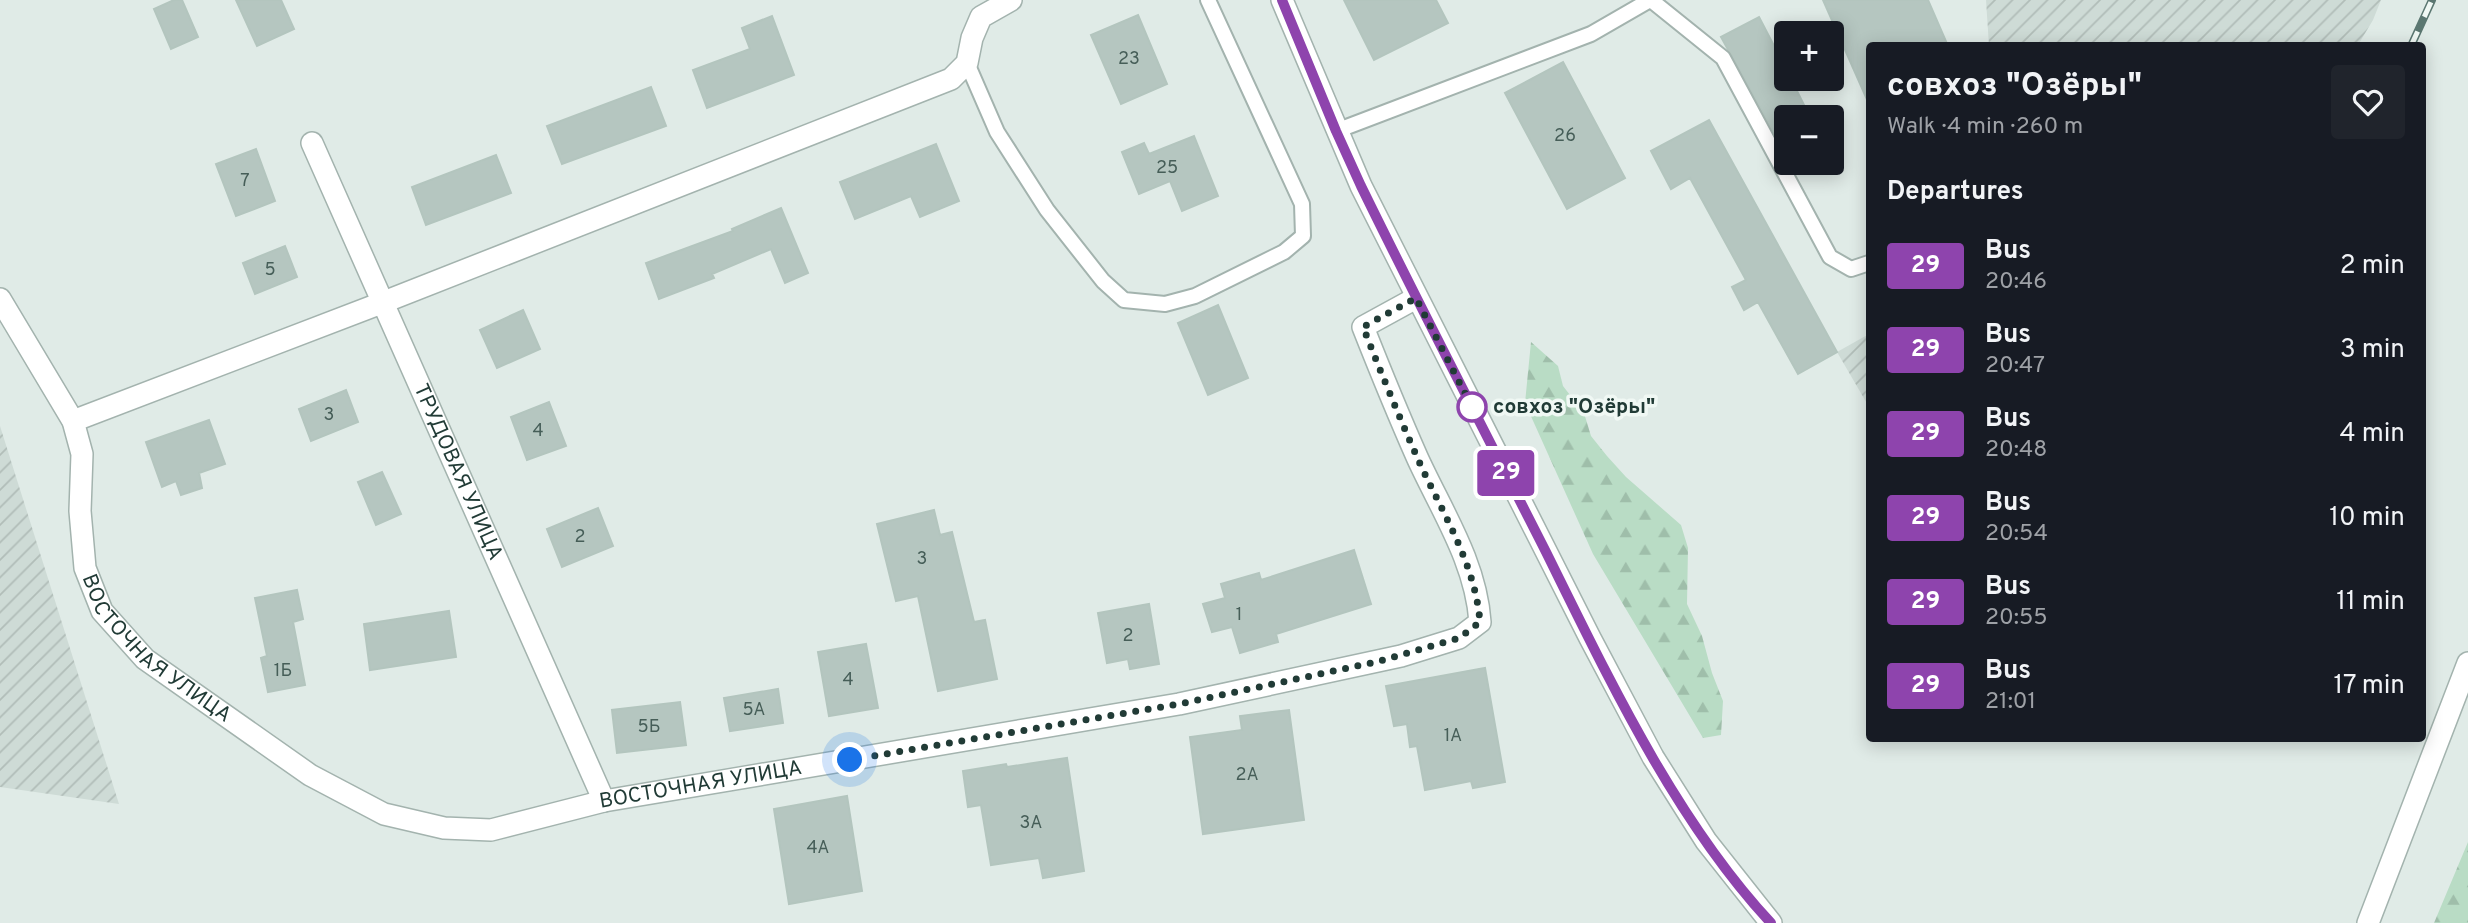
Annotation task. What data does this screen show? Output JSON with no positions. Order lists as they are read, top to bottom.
{
  "streets": {
    "street": ["ТРУДОВАЯ УЛИЦА", "ВОСТОЧНАЯ УЛИЦА"]
  },
  "crossings": [
    ["ТРУДОВАЯ УЛИЦА", "ВОСТОЧНАЯ УЛИЦА"]
  ],
  "places": ["совхоз \"Озёры\""],
  "lines": ["bus line 29"],
  "house_numbers": [
    "23",
    "26",
    "25",
    "7",
    "5",
    "3",
    "4",
    "2",
    "3",
    "1",
    "2",
    "1Б",
    "4",
    "5А",
    "5Б",
    "1А",
    "2А",
    "3А",
    "4А"
  ],
  "page": {
    "on_map": "29",
    "map_buttons": ["+", "−"],
    "heading": [
      ["совхоз \"Озёры\"", "Walk · 4 min · 260 m"],
      "Departures"
    ],
    "list": [
      {
        "mark": "29",
        "name": "Bus",
        "note": "20:46",
        "value": "2 min"
      },
      {
        "mark": "29",
        "name": "Bus",
        "note": "20:47",
        "value": "3 min"
      },
      {
        "mark": "29",
        "name": "Bus",
        "note": "20:48",
        "value": "4 min"
      },
      {
        "mark": "29",
        "name": "Bus",
        "note": "20:54",
        "value": "10 min"
      },
      {
        "mark": "29",
        "name": "Bus",
        "note": "20:55",
        "value": "11 min"
      },
      {
        "mark": "29",
        "name": "Bus",
        "note": "21:01",
        "value": "17 min"
      }
    ]
  }
}
